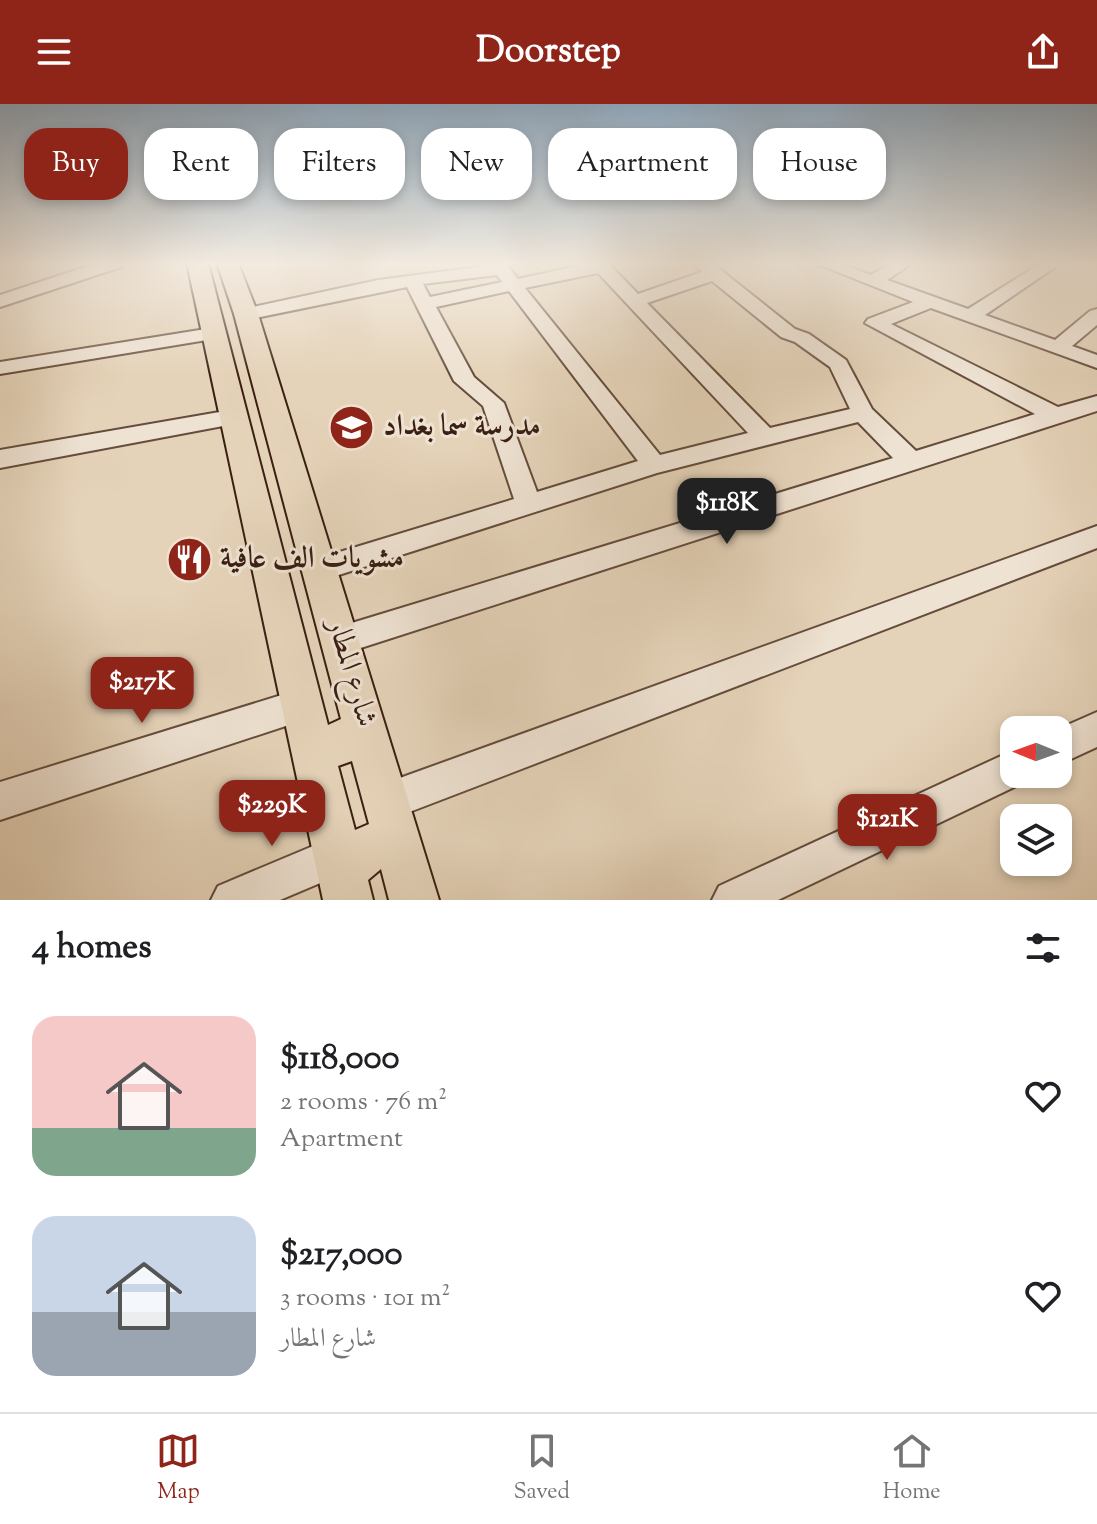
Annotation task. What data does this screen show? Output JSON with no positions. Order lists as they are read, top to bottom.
{
  "streets": {
    "main road": ["شارع المطار"]
  },
  "places": {
    "school or university": ["مدرسة سما بغداد"],
    "restaurant": ["مشويات الف عافية"]
  },
  "north": "left",
  "page": {
    "header": "Doorstep",
    "chip": [
      "Buy",
      "Rent",
      "Filters",
      "New",
      "Apartment",
      "House"
    ],
    "price": [
      "$118K",
      "$217K",
      "$229K",
      "$121K"
    ],
    "heading": "4 homes",
    "list": [
      {
        "name": "$118,000",
        "note": "2 rooms · 76 m² · Apartment"
      },
      {
        "name": "$217,000",
        "note": "3 rooms · 101 m² · شارع المطار"
      }
    ],
    "tabs": ["Map", "Saved", "Home"]
  }
}
